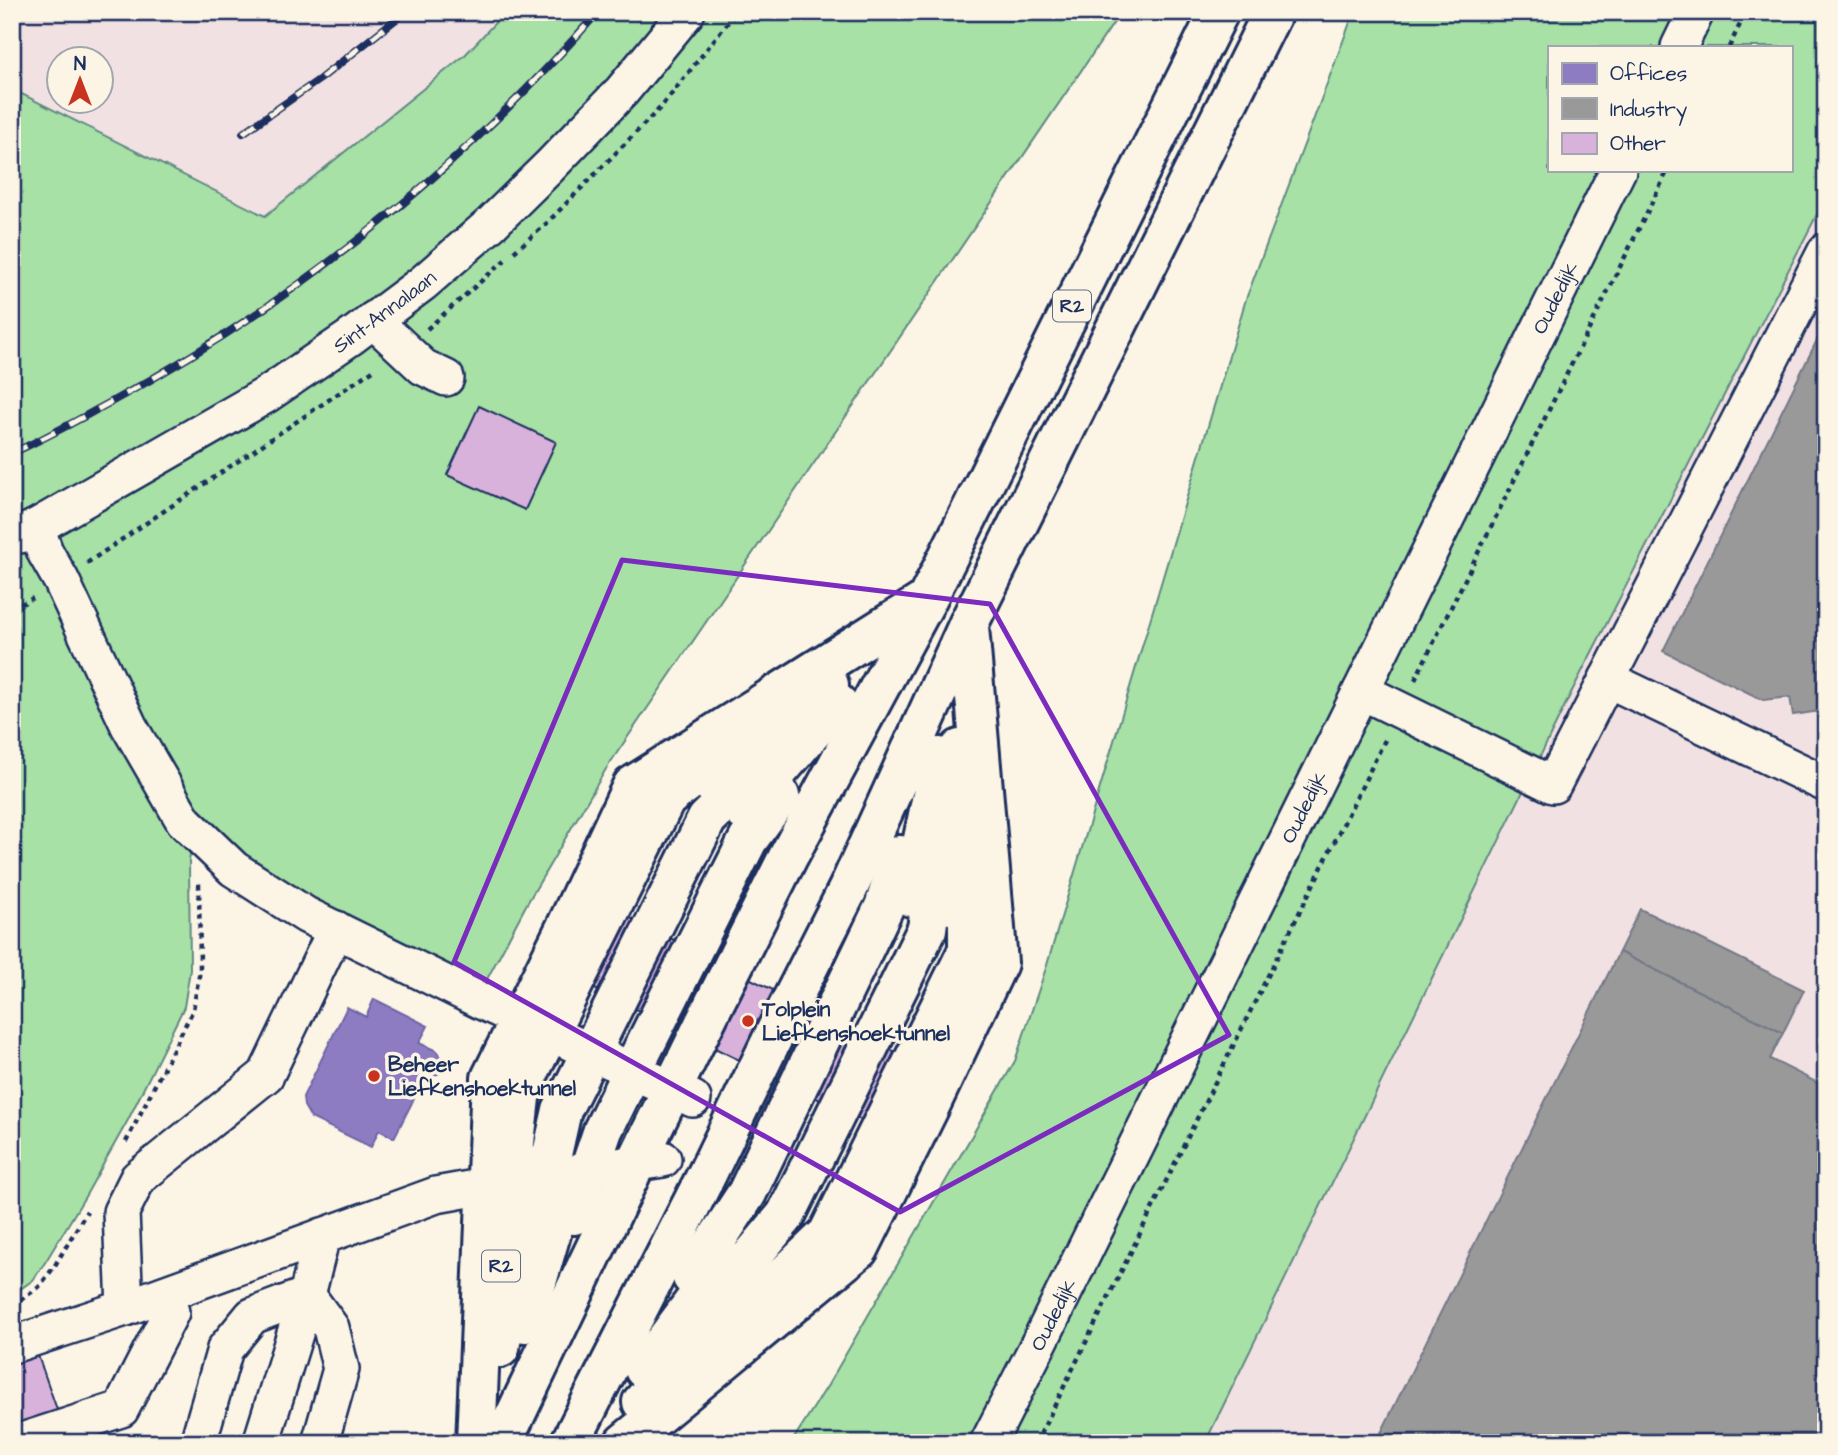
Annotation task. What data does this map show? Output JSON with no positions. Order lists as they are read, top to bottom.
{
  "streets": {
    "highway": ["R2"],
    "street": ["Oudedijk", "Sint-Annalaan"]
  },
  "places": ["Tolplein Liefkenshoektunnel", "Beheer Liefkenshoektunnel"],
  "legend": ["Offices", "Industry", "Other"],
  "north": "top"
}
